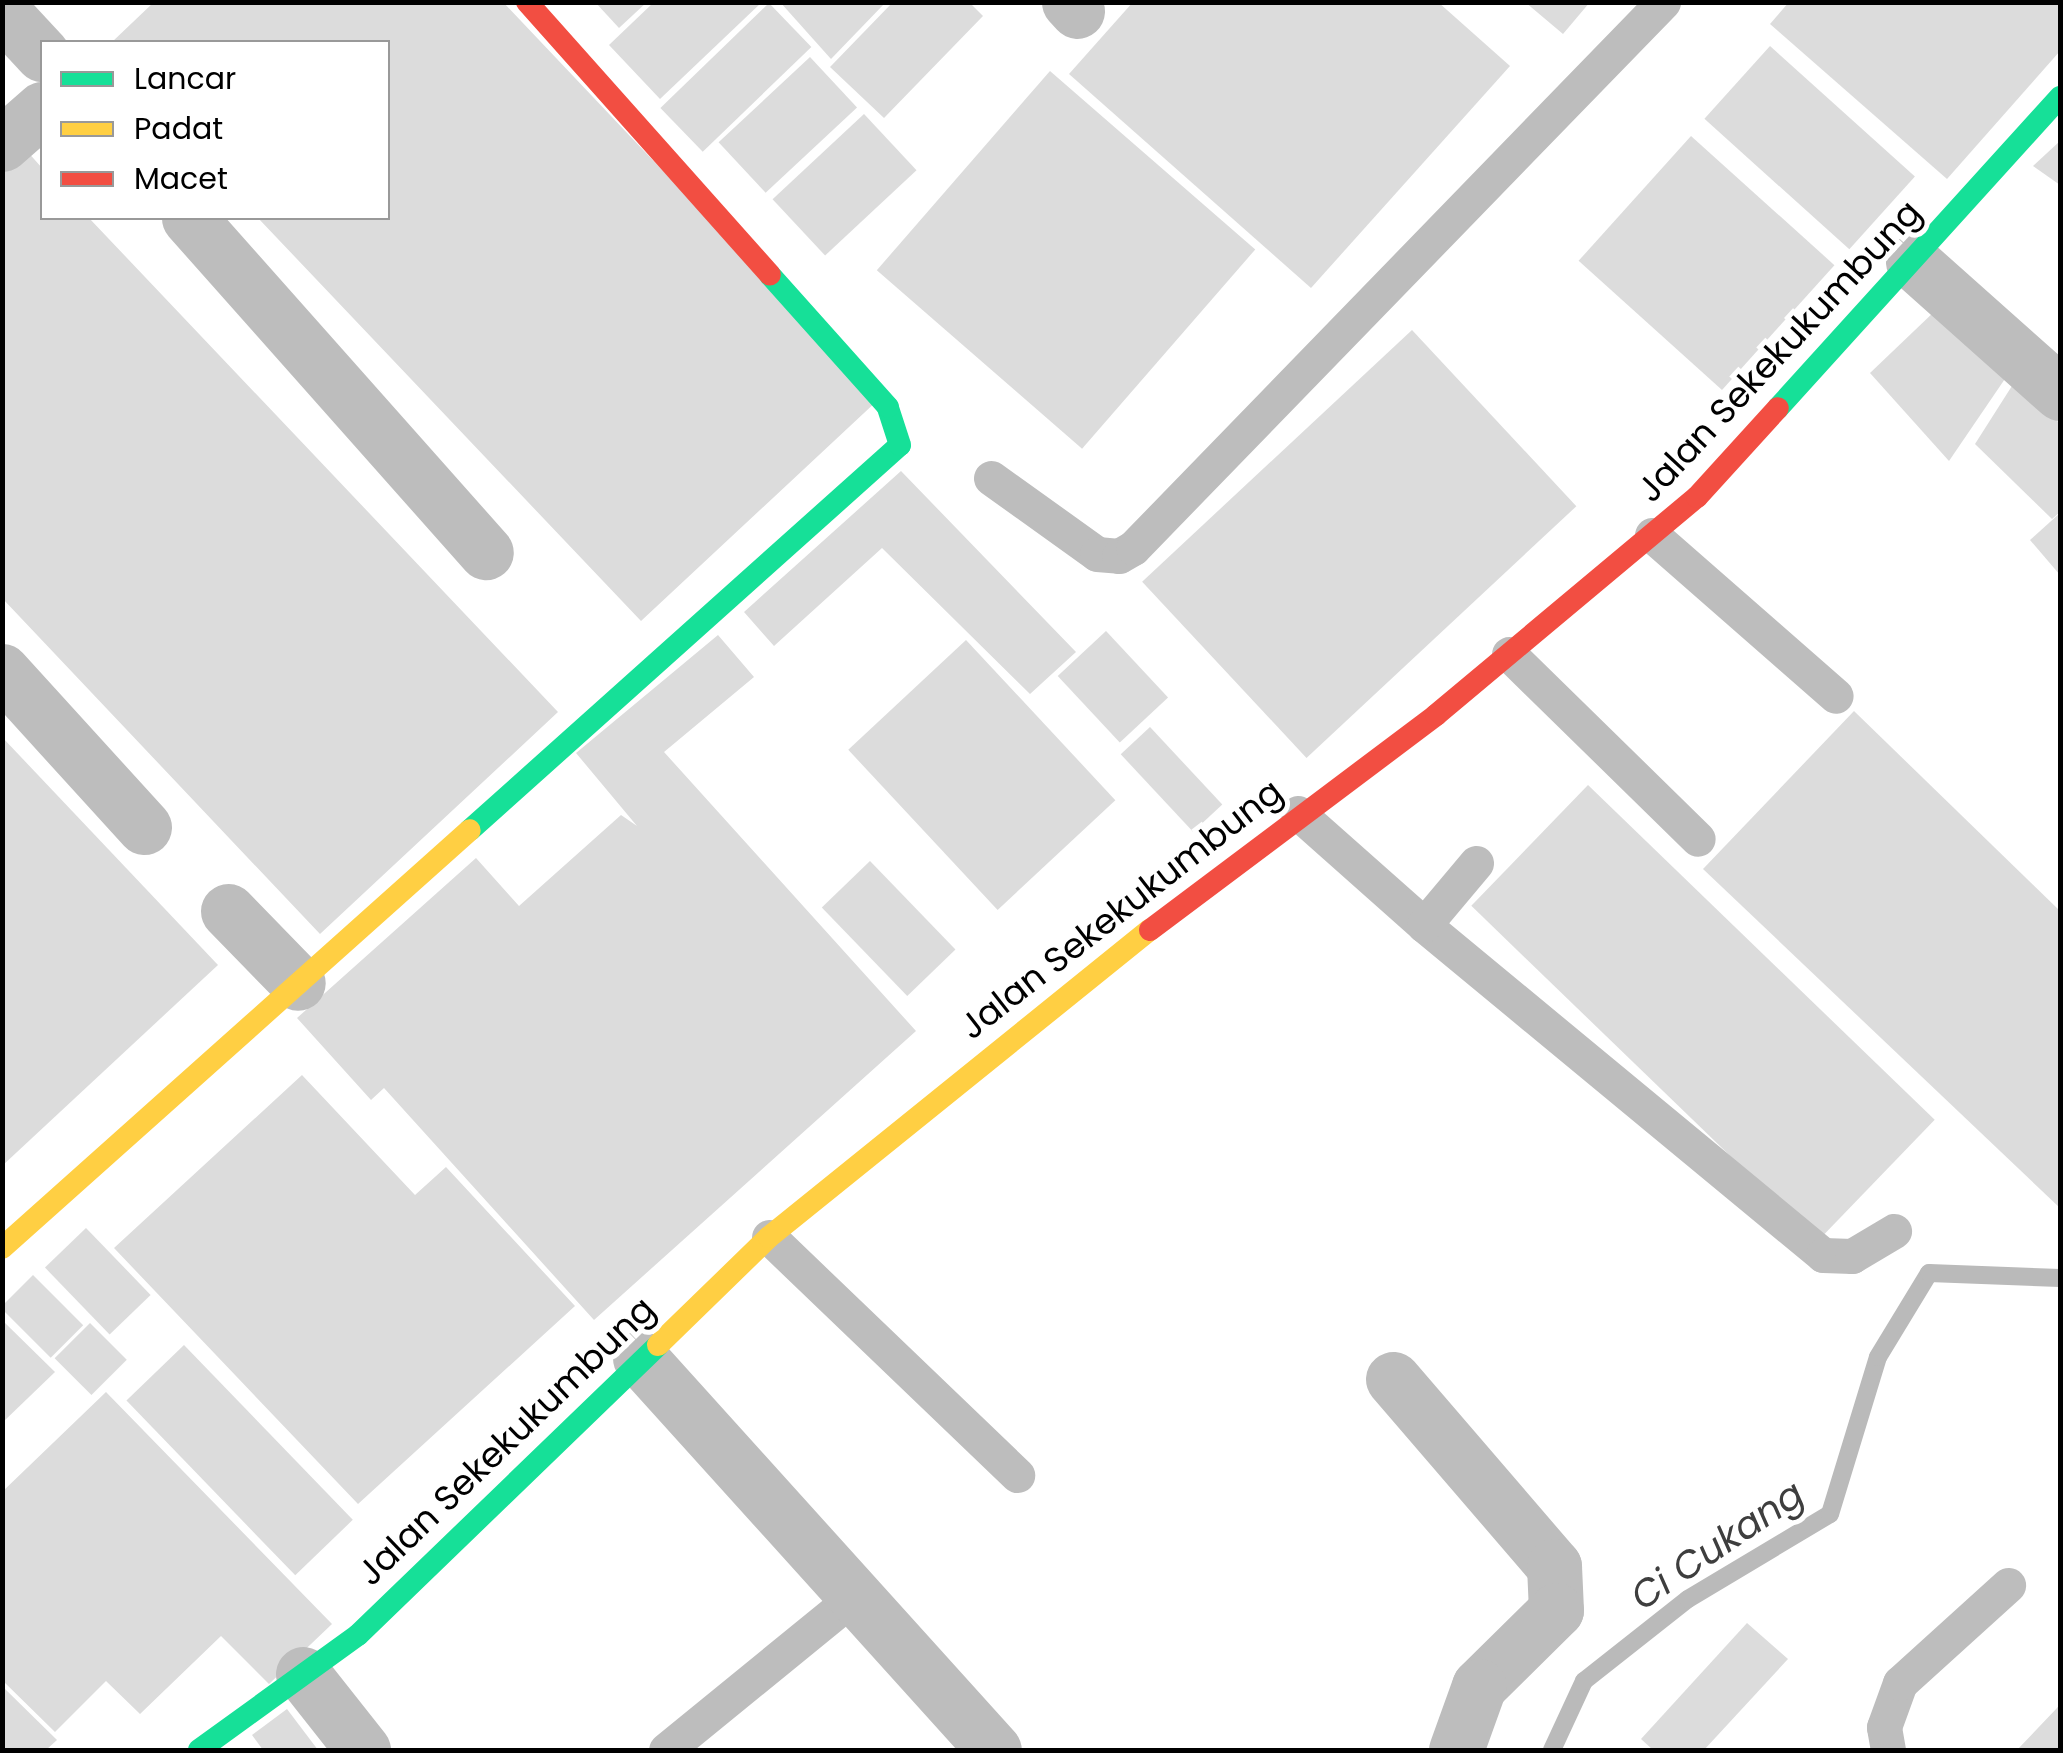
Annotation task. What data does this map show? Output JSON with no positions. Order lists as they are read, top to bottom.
{
  "streets": {
    "street": ["Jalan Sekekukumbung"]
  },
  "water": ["Ci Cukang"],
  "legend": ["Lancar", "Padat", "Macet"]
}
